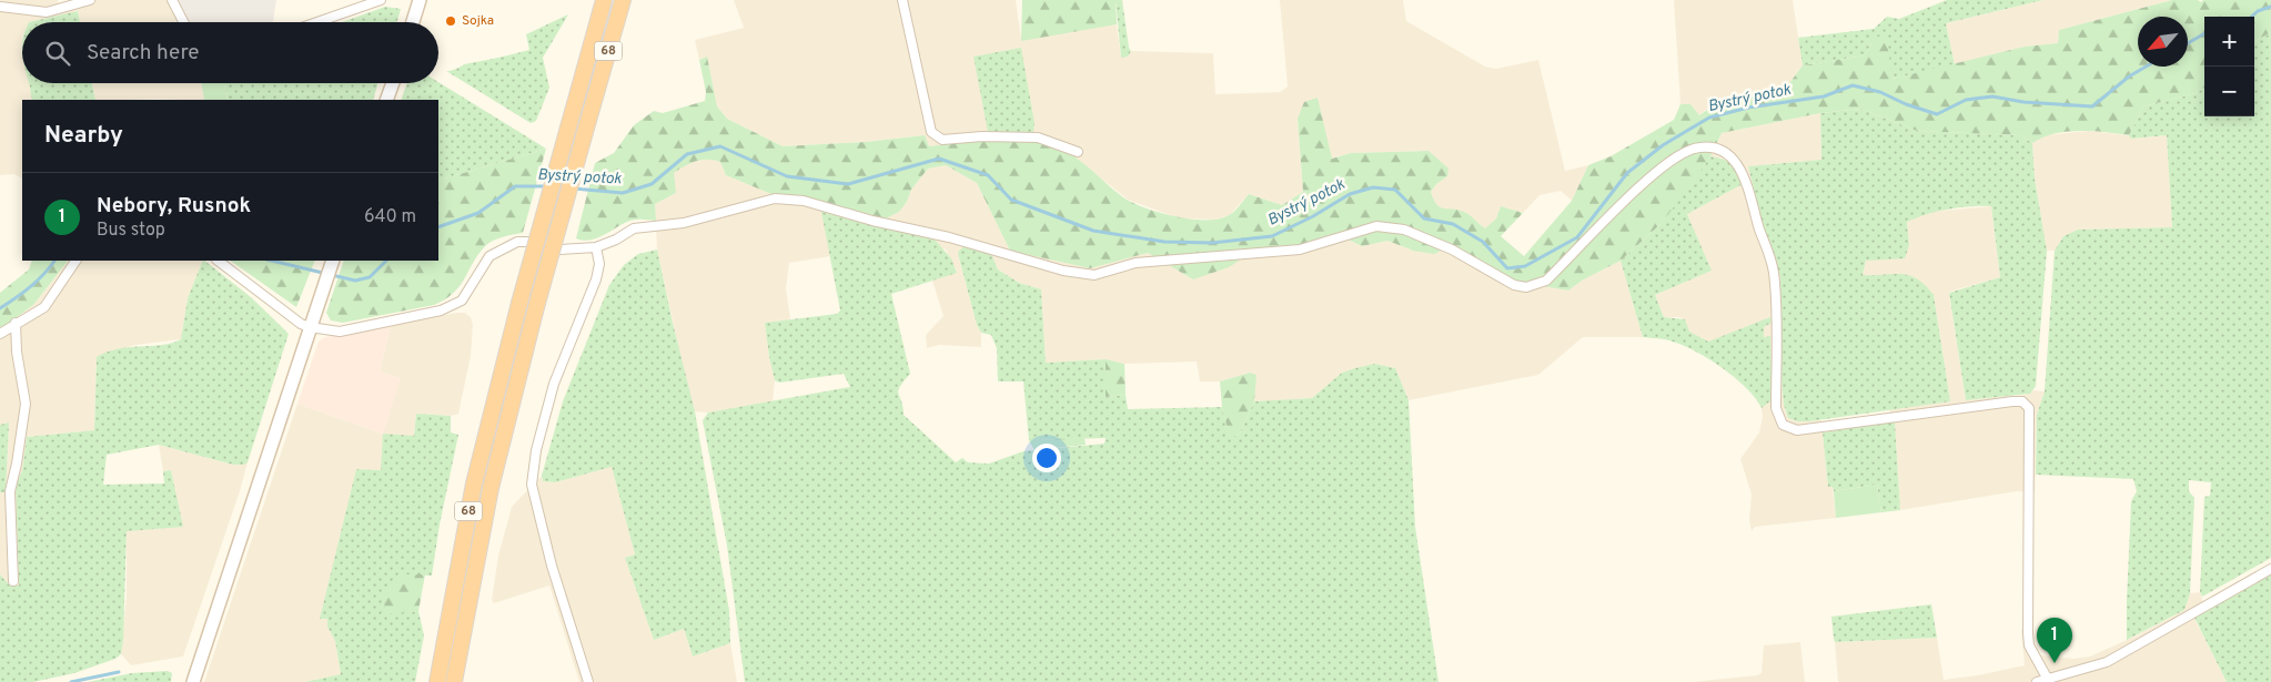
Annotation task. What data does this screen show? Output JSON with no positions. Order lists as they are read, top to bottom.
{
  "streets": {
    "highway": ["68"]
  },
  "water": ["Bystrý potok"],
  "places": ["Sojka"],
  "north": "bottom left",
  "page": {
    "map_buttons": ["+", "−"],
    "search": "Search here",
    "heading": "Nearby",
    "list": [
      {
        "mark": "1",
        "name": "Nebory, Rusnok",
        "note": "Bus stop",
        "value": "640 m"
      }
    ],
    "pins": "1"
  }
}
